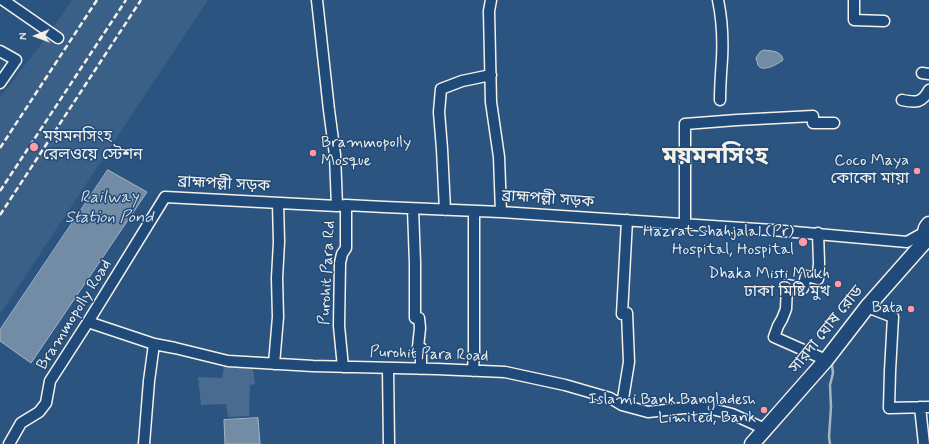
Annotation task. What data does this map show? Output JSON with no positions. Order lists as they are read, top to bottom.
{
  "streets": {
    "main road": ["সারদা ঘোষ রোড"],
    "street": [
      "ব্রাহ্মপল্লী সড়ক",
      "Purohit Para Rd",
      "Brammopolly Road",
      "Purohit Para Road"
    ]
  },
  "crossings": [
    ["ব্রাহ্মপল্লী সড়ক", "Purohit Para Rd"],
    ["ব্রাহ্মপল্লী সড়ক", "Brammopolly Road"],
    ["ব্রাহ্মপল্লী সড়ক", "সারদা ঘোষ রোড"],
    ["Purohit Para Rd", "Purohit Para Road"],
    ["Brammopolly Road", "Purohit Para Road"],
    ["সারদা ঘোষ রোড", "Purohit Para Road"]
  ],
  "districts": ["ময়মনসিংহ"],
  "water": ["Railway Station Pond"],
  "places": [
    "ময়মনসিংহ রেলওয়ে স্টেশন",
    "Brammopolly Mosque",
    "Coco Maya কোকো মায়া",
    "Hazrat Shahjalal (Pr) Hospital, Hospital",
    "Dhaka Misti Mukh ঢাকা মিষ্টি মুখ",
    "Bata",
    "Islami Bank Bangladesh Limited, Bank"
  ],
  "north": "left"
}
